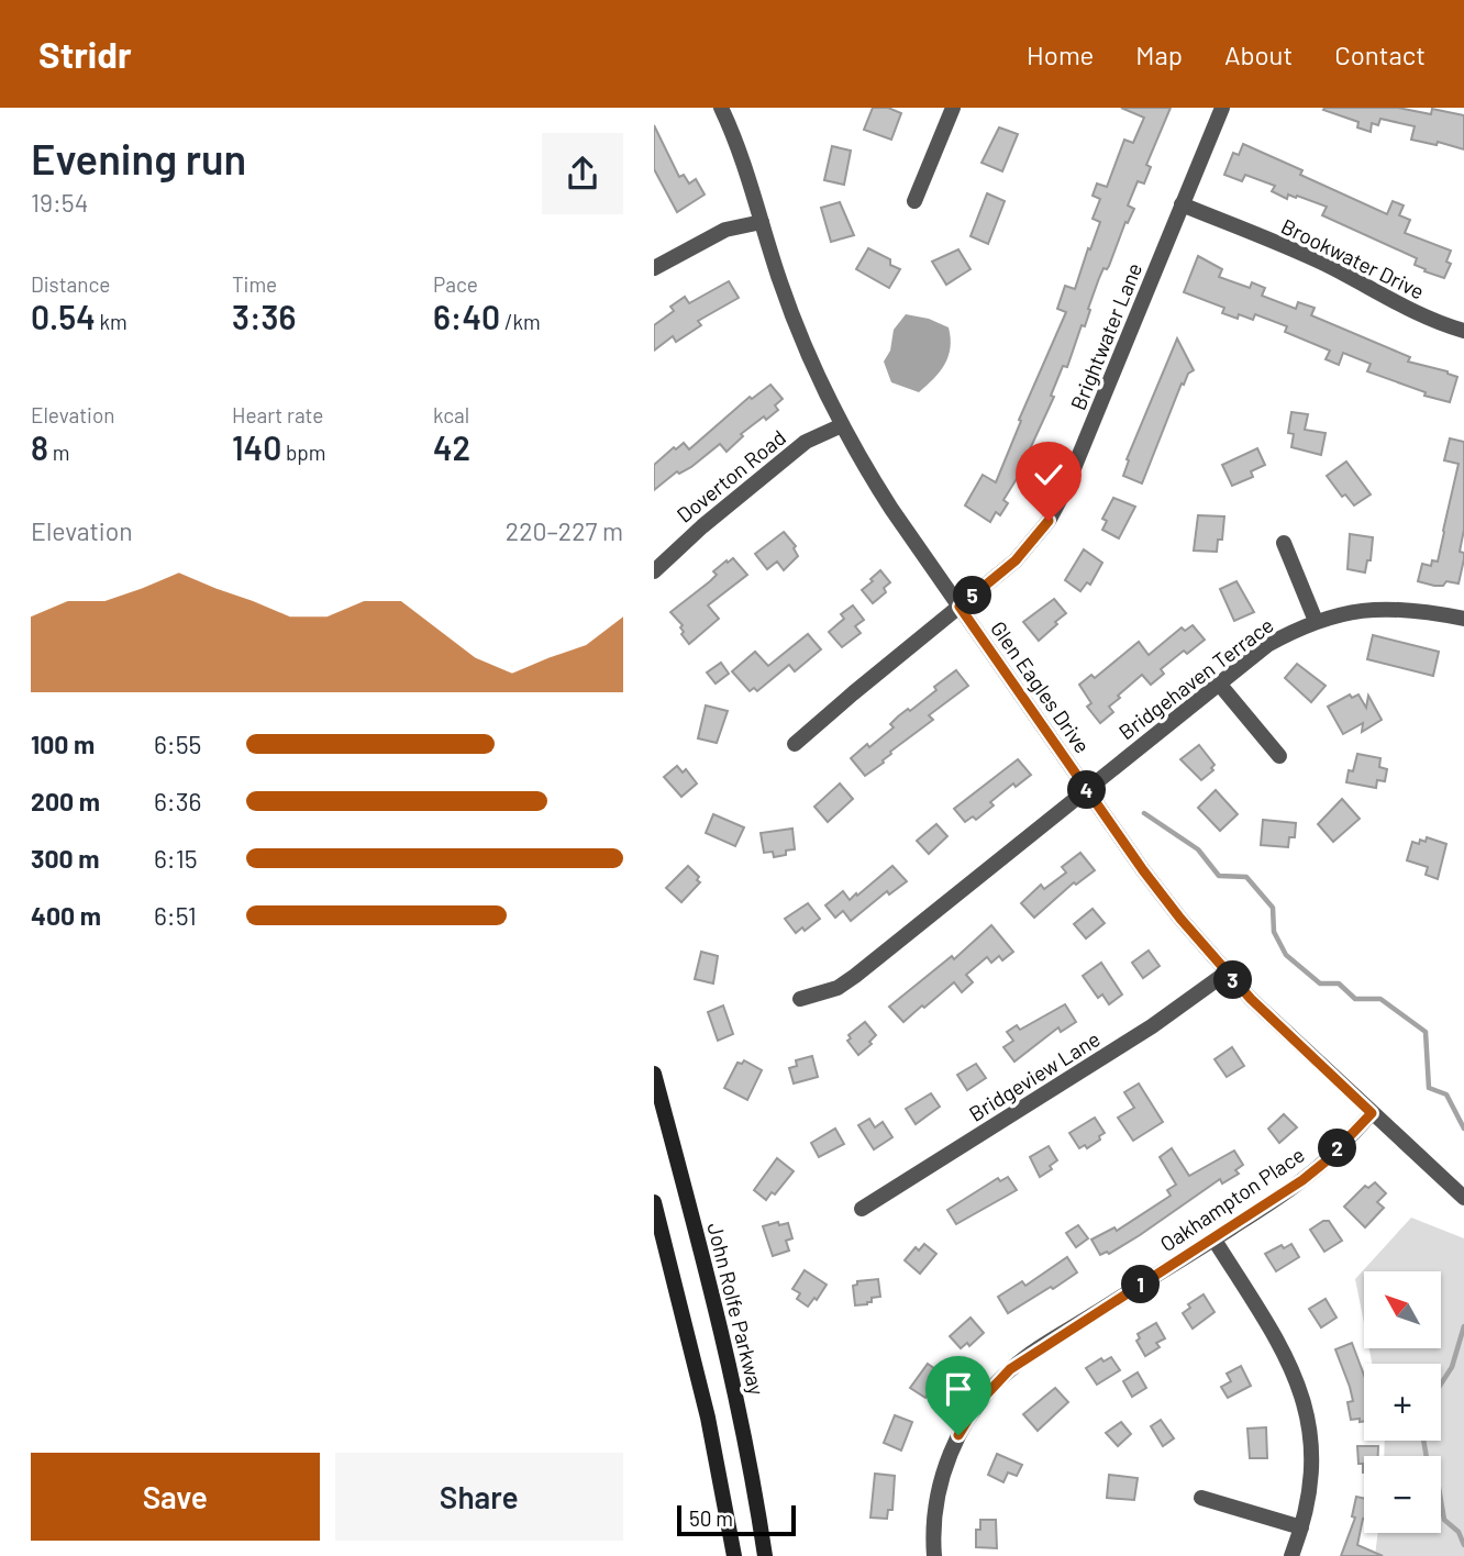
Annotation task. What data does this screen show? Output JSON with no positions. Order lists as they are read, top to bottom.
{
  "streets": {
    "main road": ["John Rolfe Parkway"],
    "street": [
      "Brookwater Drive",
      "Brightwater Lane",
      "Doverton Road",
      "Bridgehaven Terrace",
      "Glen Eagles Drive",
      "Bridgeview Lane",
      "Oakhampton Place"
    ]
  },
  "crossings": [
    ["Brookwater Drive", "Brightwater Lane"],
    ["Brightwater Lane", "Glen Eagles Drive"],
    ["Doverton Road", "Glen Eagles Drive"],
    ["Bridgehaven Terrace", "Glen Eagles Drive"],
    ["Glen Eagles Drive", "Bridgeview Lane"],
    ["Glen Eagles Drive", "Oakhampton Place"]
  ],
  "scale_bar": "50 m",
  "north": "top left",
  "page": {
    "header": "Stridr",
    "nav": [
      "Home",
      "Map",
      "About",
      "Contact"
    ],
    "heading": ["Evening run", "19:54"],
    "stats": [
      ["Distance", "0.54 km"],
      ["Time", "3:36"],
      ["Pace", "6:40 /km"],
      ["Elevation", "8 m"],
      ["Heart rate", "140 bpm"],
      ["kcal", "42"]
    ],
    "chart": ["Elevation", "220–227 m"],
    "pins": [
      "5",
      "4",
      "3",
      "2",
      "1"
    ],
    "list": [
      {
        "name": "100 m",
        "note": "6:55"
      },
      {
        "name": "200 m",
        "note": "6:36"
      },
      {
        "name": "300 m",
        "note": "6:15"
      },
      {
        "name": "400 m",
        "note": "6:51"
      }
    ],
    "map_buttons": ["+", "−"],
    "buttons": ["Save", "Share"],
    "scale": "50 m"
  }
}
